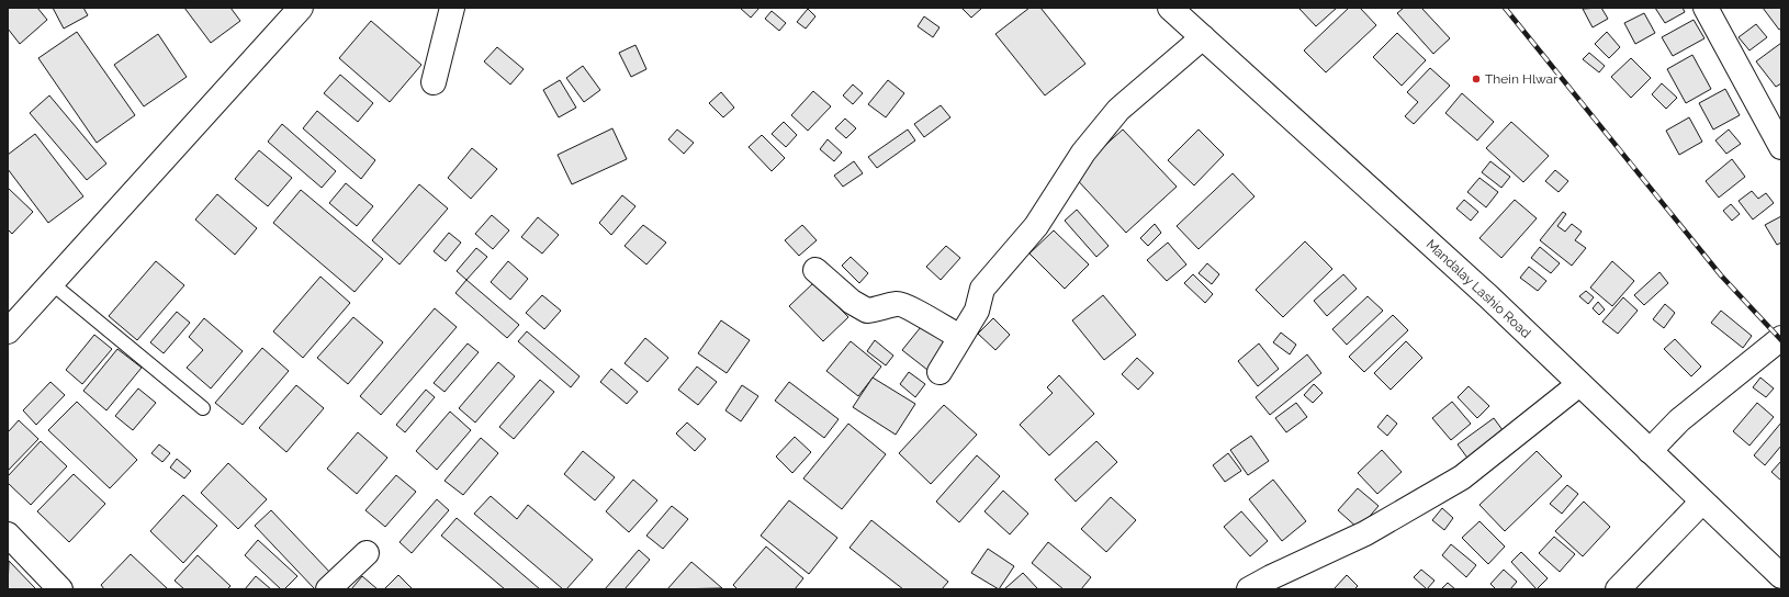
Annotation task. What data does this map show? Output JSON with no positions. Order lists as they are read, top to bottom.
{
  "streets": {
    "main road": ["Mandalay Lashio Road"]
  },
  "places": ["Thein Hlwar"]
}
